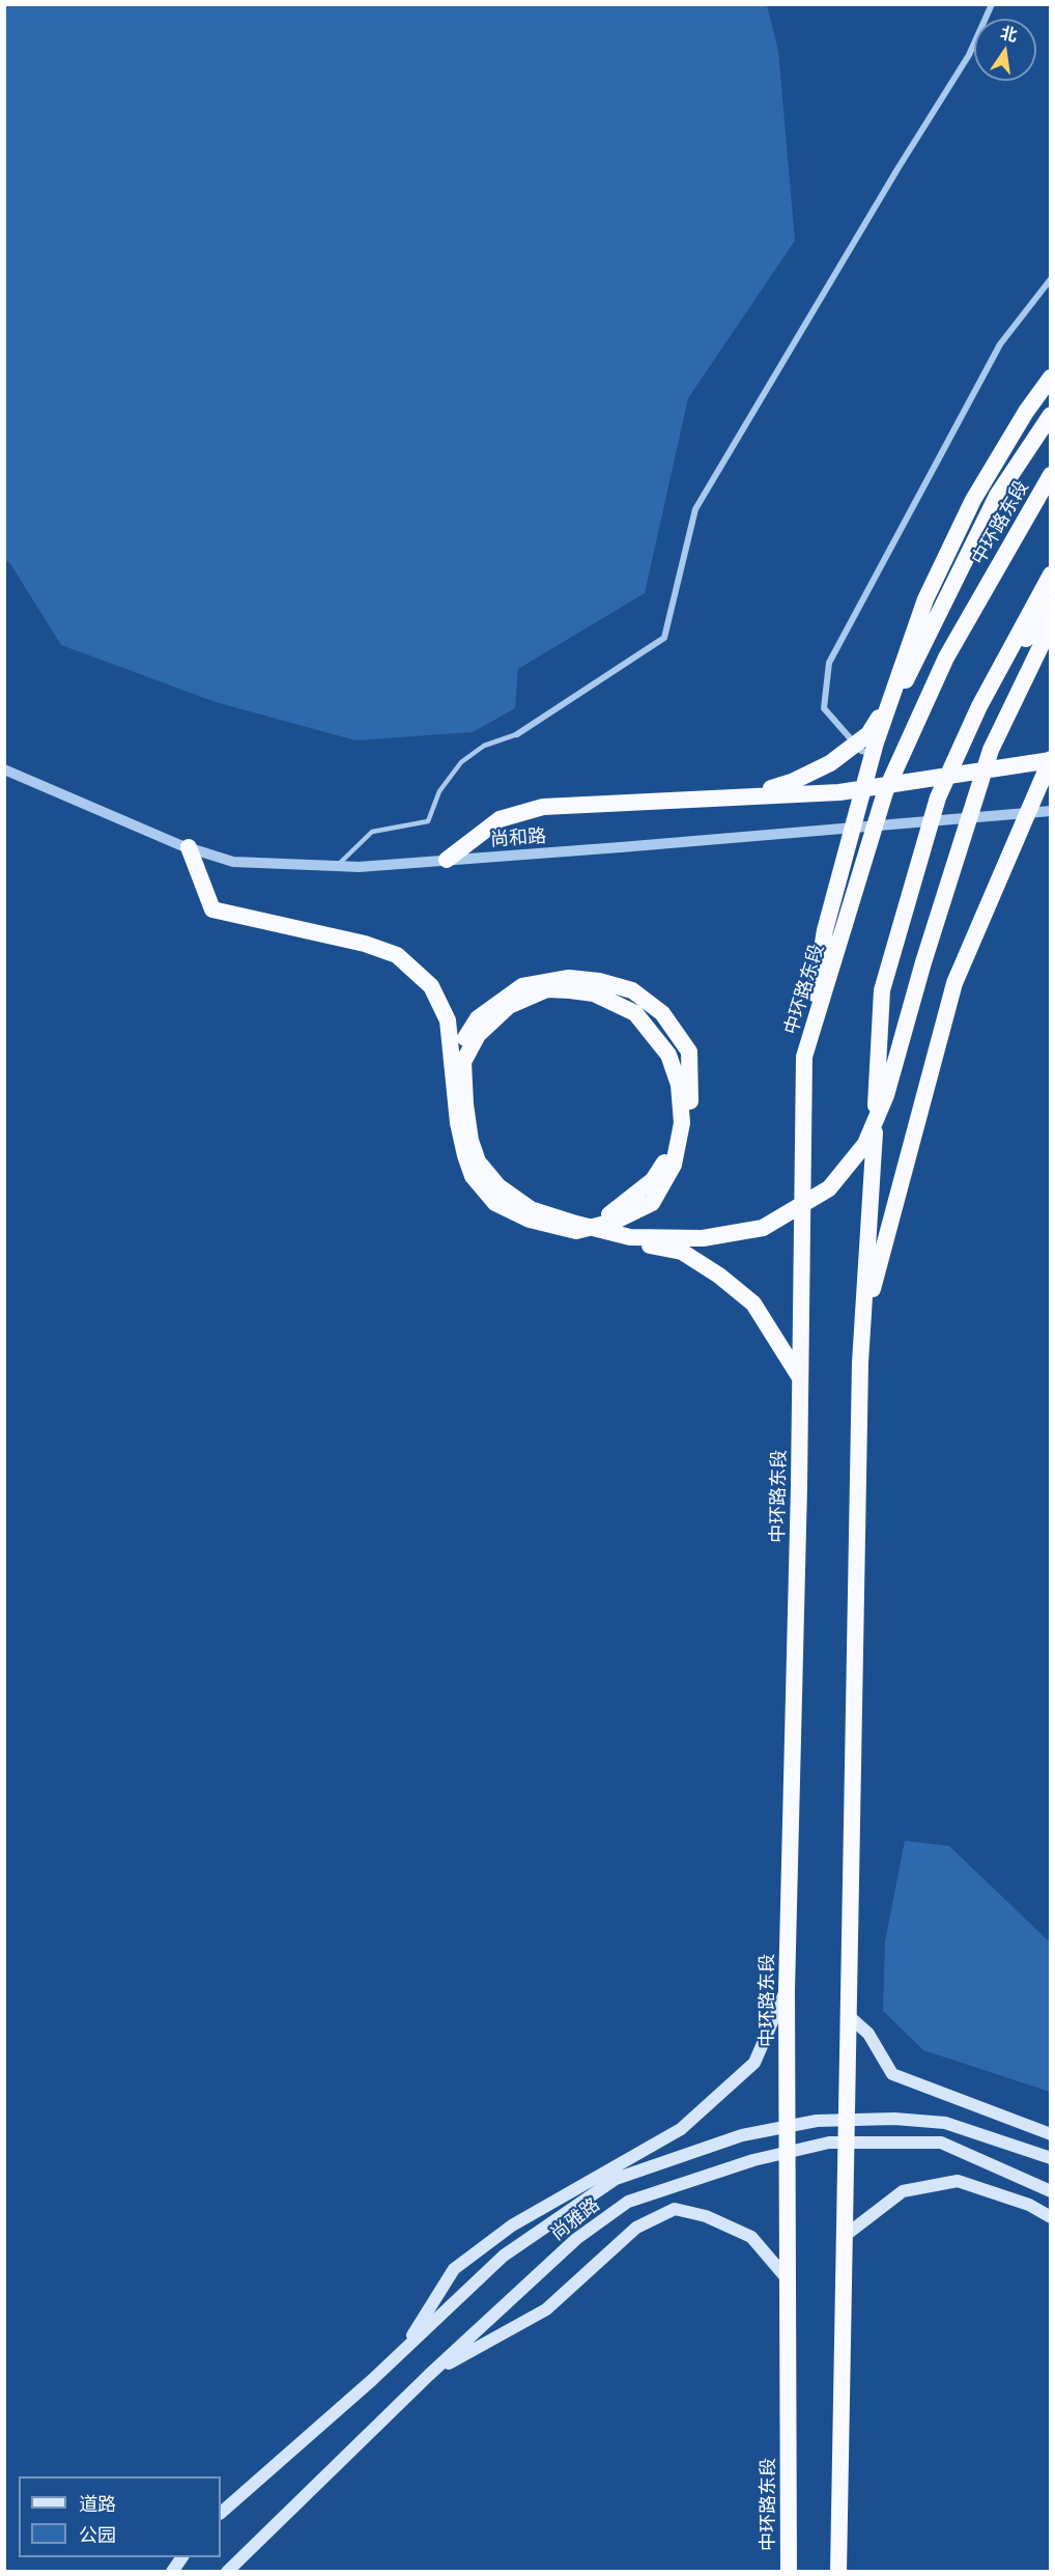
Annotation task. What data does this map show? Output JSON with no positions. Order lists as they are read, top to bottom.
{
  "streets": {
    "highway": ["中环路东段"],
    "main road": ["尚雅路"],
    "street": ["尚和路"]
  },
  "legend": ["道路", "公园"],
  "north": "top"
}
